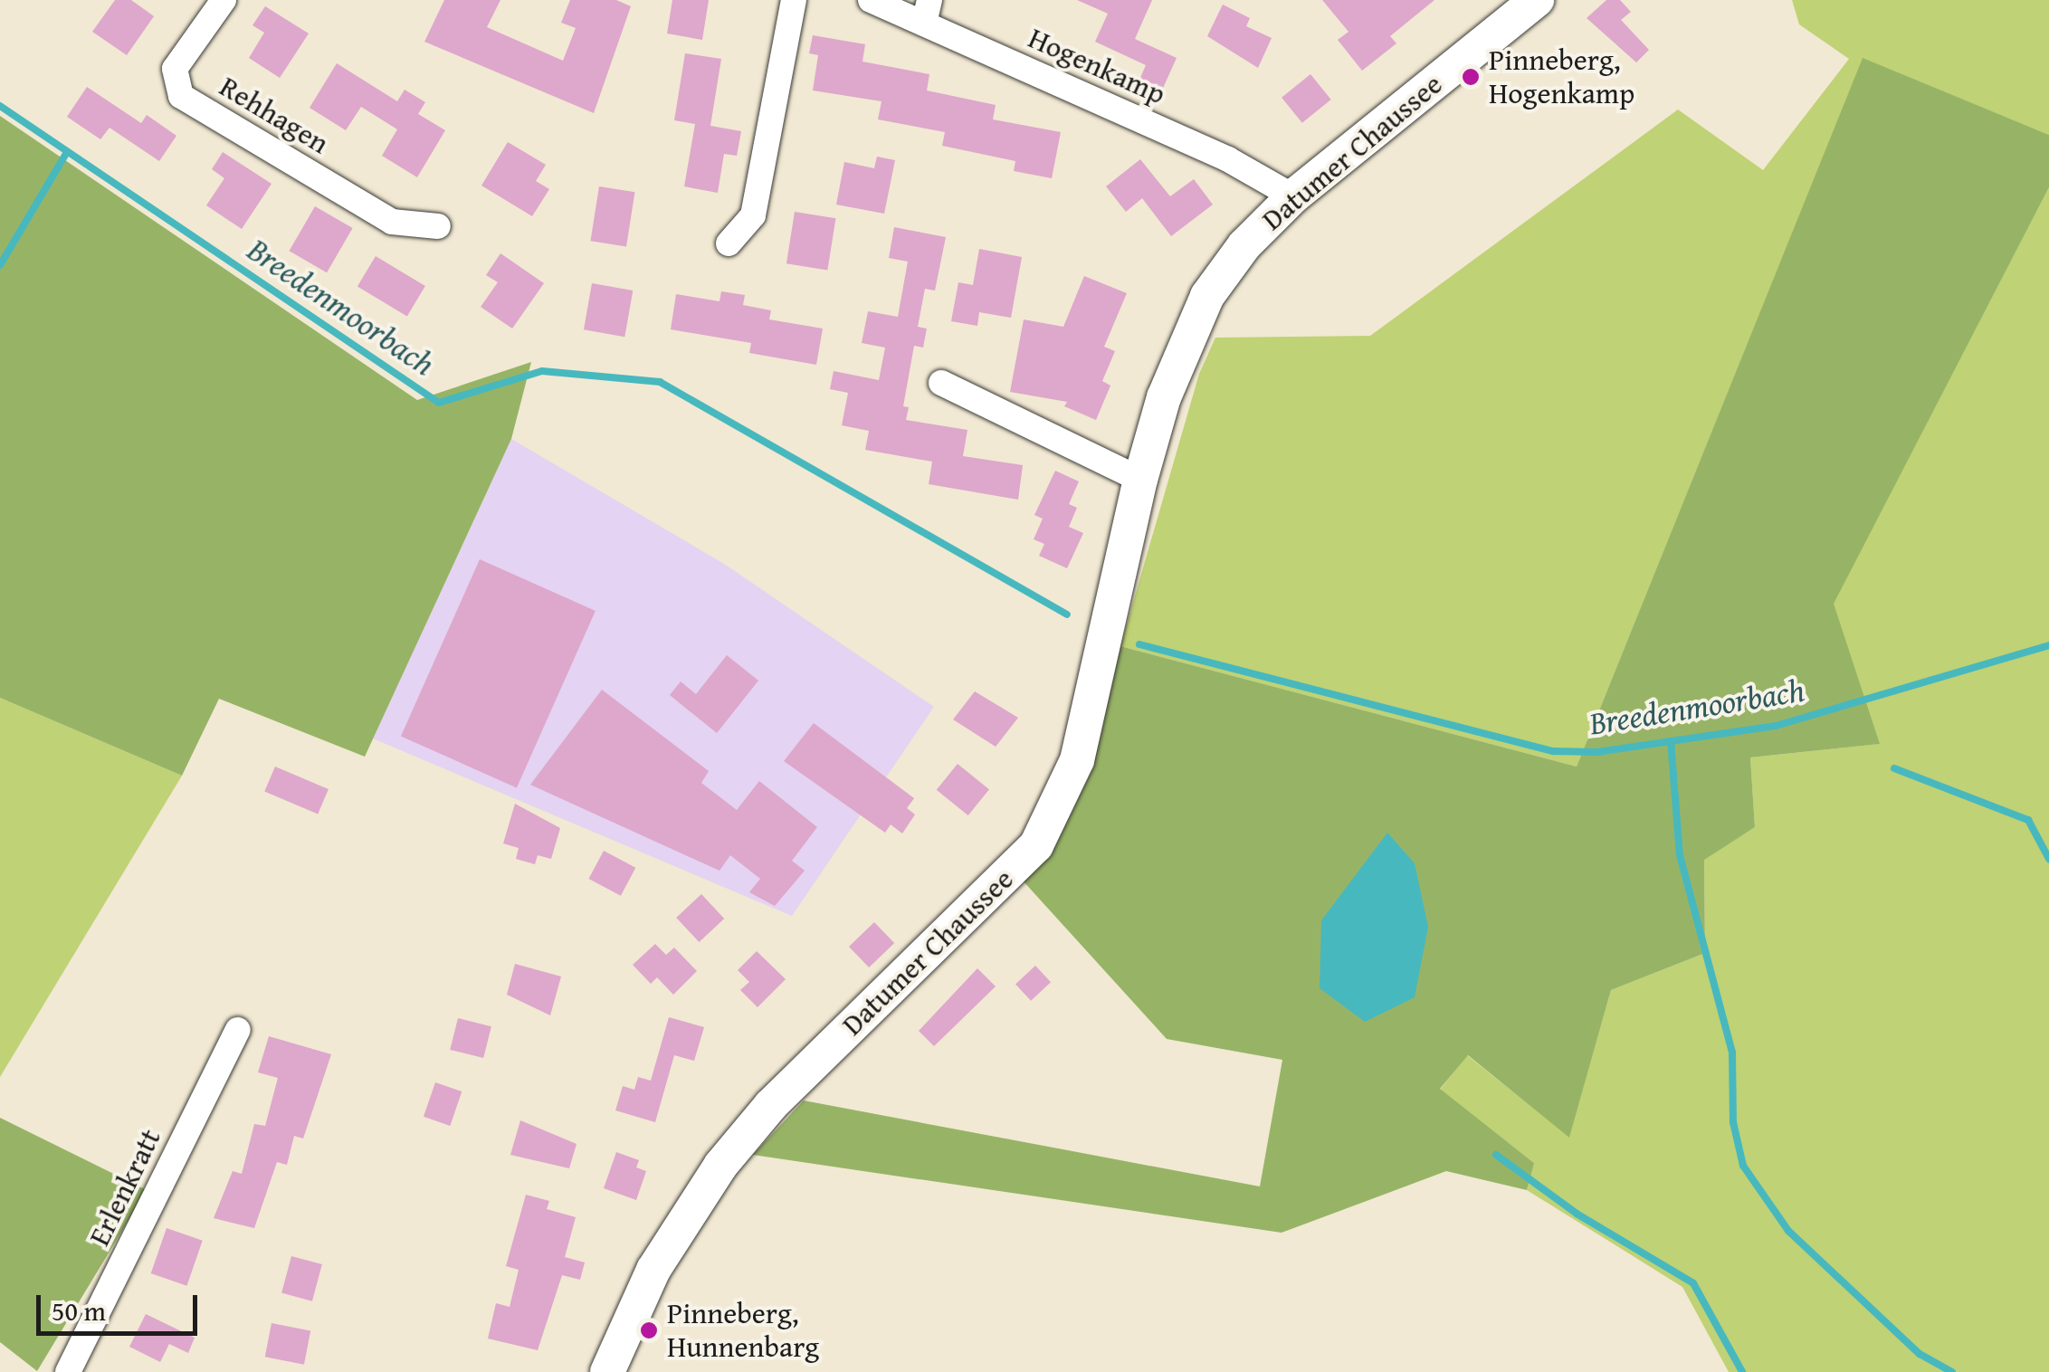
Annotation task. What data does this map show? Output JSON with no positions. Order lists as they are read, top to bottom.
{
  "streets": {
    "street": [
      "Hogenkamp",
      "Rehhagen",
      "Datumer Chaussee",
      "Erlenkratt"
    ]
  },
  "crossings": [
    ["Hogenkamp", "Datumer Chaussee"]
  ],
  "water": ["Breedenmoorbach"],
  "places": ["Pinneberg, Hogenkamp", "Pinneberg, Hunnenbarg"],
  "scale_bar": "50 m"
}
